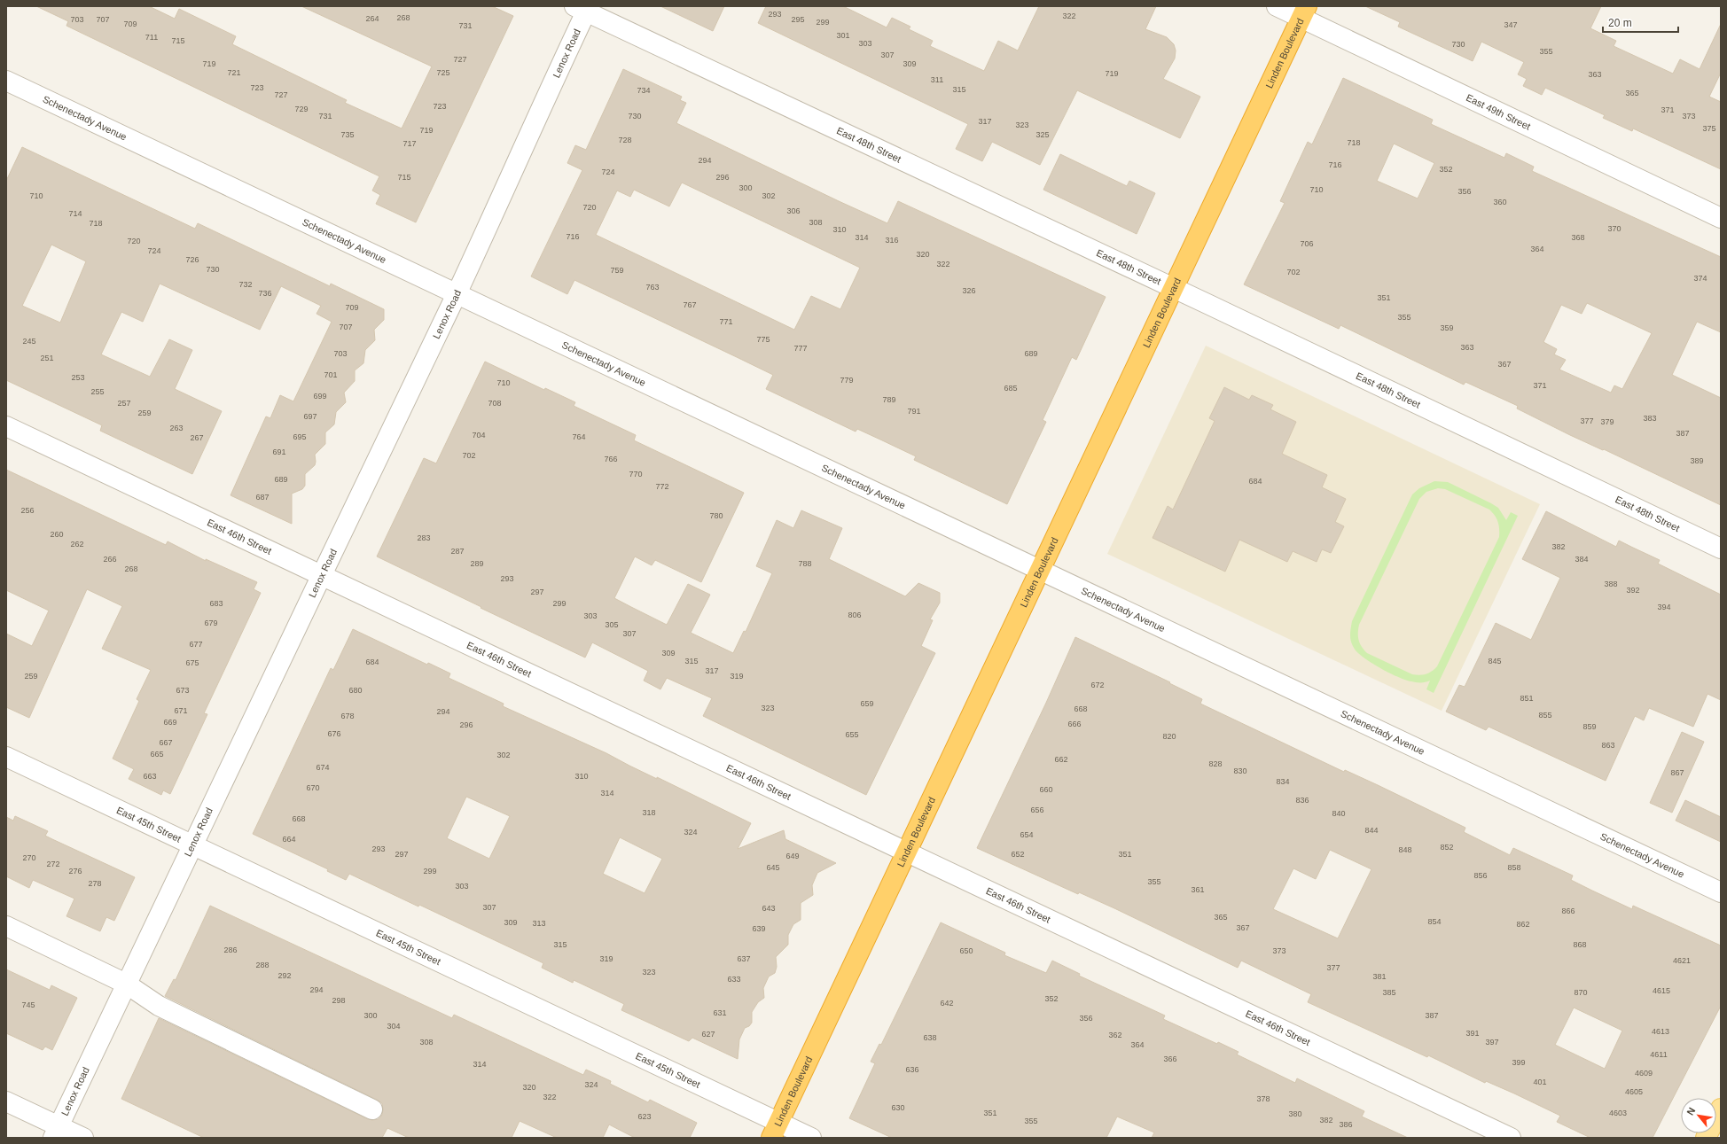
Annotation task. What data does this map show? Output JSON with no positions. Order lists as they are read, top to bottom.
{
  "streets": {
    "highway": ["Linden Boulevard"],
    "street": [
      "Lenox Road",
      "East 49th Street",
      "Schenectady Avenue",
      "East 48th Street",
      "East 46th Street",
      "East 45th Street"
    ]
  },
  "crossings": [
    ["Lenox Road", "Schenectady Avenue"],
    ["Lenox Road", "East 48th Street"],
    ["Lenox Road", "East 46th Street"],
    ["Lenox Road", "East 45th Street"],
    ["Linden Boulevard", "East 49th Street"],
    ["Linden Boulevard", "Schenectady Avenue"],
    ["Linden Boulevard", "East 48th Street"],
    ["Linden Boulevard", "East 46th Street"],
    ["Linden Boulevard", "East 45th Street"]
  ],
  "house_numbers": [
    "293",
    "322",
    "268",
    "264",
    "703",
    "707",
    "295",
    "299",
    "709",
    "347",
    "731",
    "301",
    "711",
    "715",
    "303",
    "730",
    "355",
    "307",
    "727",
    "719",
    "309",
    "721",
    "725",
    "719",
    "363",
    "311",
    "723",
    "315",
    "734",
    "365",
    "727",
    "723",
    "729",
    "371",
    "731",
    "730",
    "373",
    "317",
    "323",
    "375",
    "719",
    "735",
    "325",
    "728",
    "718",
    "717",
    "294",
    "716",
    "352",
    "724",
    "715",
    "296",
    "300",
    "710",
    "356",
    "710",
    "302",
    "360",
    "720",
    "306",
    "714",
    "308",
    "718",
    "370",
    "310",
    "716",
    "314",
    "368",
    "316",
    "720",
    "706",
    "364",
    "724",
    "320",
    "726",
    "322",
    "730",
    "759",
    "702",
    "374",
    "732",
    "763",
    "326",
    "736",
    "351",
    "767",
    "709",
    "355",
    "771",
    "707",
    "359",
    "775",
    "245",
    "363",
    "777",
    "703",
    "689",
    "251",
    "367",
    "701",
    "253",
    "779",
    "710",
    "371",
    "685",
    "255",
    "699",
    "789",
    "257",
    "708",
    "791",
    "259",
    "697",
    "383",
    "377",
    "379",
    "263",
    "387",
    "704",
    "695",
    "764",
    "267",
    "691",
    "702",
    "766",
    "389",
    "770",
    "689",
    "684",
    "772",
    "687",
    "256",
    "780",
    "260",
    "283",
    "262",
    "382",
    "287",
    "266",
    "384",
    "289",
    "788",
    "268",
    "293",
    "388",
    "392",
    "297",
    "683",
    "299",
    "394",
    "806",
    "303",
    "679",
    "305",
    "307",
    "677",
    "309",
    "315",
    "845",
    "684",
    "675",
    "317",
    "259",
    "319",
    "672",
    "673",
    "680",
    "851",
    "659",
    "323",
    "668",
    "671",
    "294",
    "855",
    "678",
    "669",
    "666",
    "296",
    "859",
    "676",
    "655",
    "820",
    "667",
    "863",
    "665",
    "302",
    "662",
    "828",
    "674",
    "830",
    "867",
    "663",
    "310",
    "834",
    "670",
    "660",
    "314",
    "836",
    "656",
    "318",
    "840",
    "668",
    "844",
    "324",
    "654",
    "664",
    "852",
    "293",
    "848",
    "297",
    "652",
    "351",
    "649",
    "270",
    "272",
    "645",
    "858",
    "276",
    "299",
    "856",
    "355",
    "278",
    "303",
    "361",
    "307",
    "643",
    "866",
    "365",
    "854",
    "309",
    "313",
    "862",
    "367",
    "639",
    "315",
    "868",
    "286",
    "650",
    "373",
    "319",
    "637",
    "4621",
    "288",
    "377",
    "323",
    "292",
    "381",
    "633",
    "294",
    "4615",
    "385",
    "870",
    "352",
    "298",
    "642",
    "745",
    "631",
    "300",
    "387",
    "356",
    "304",
    "4613",
    "391",
    "627",
    "362",
    "638",
    "308",
    "397",
    "364",
    "4611",
    "366",
    "399",
    "314",
    "636",
    "4609",
    "401",
    "324",
    "320",
    "4605",
    "322",
    "378",
    "630",
    "351",
    "4603",
    "380",
    "623",
    "382",
    "355",
    "386"
  ],
  "scale_bar": "20 m",
  "north": "top left"
}
